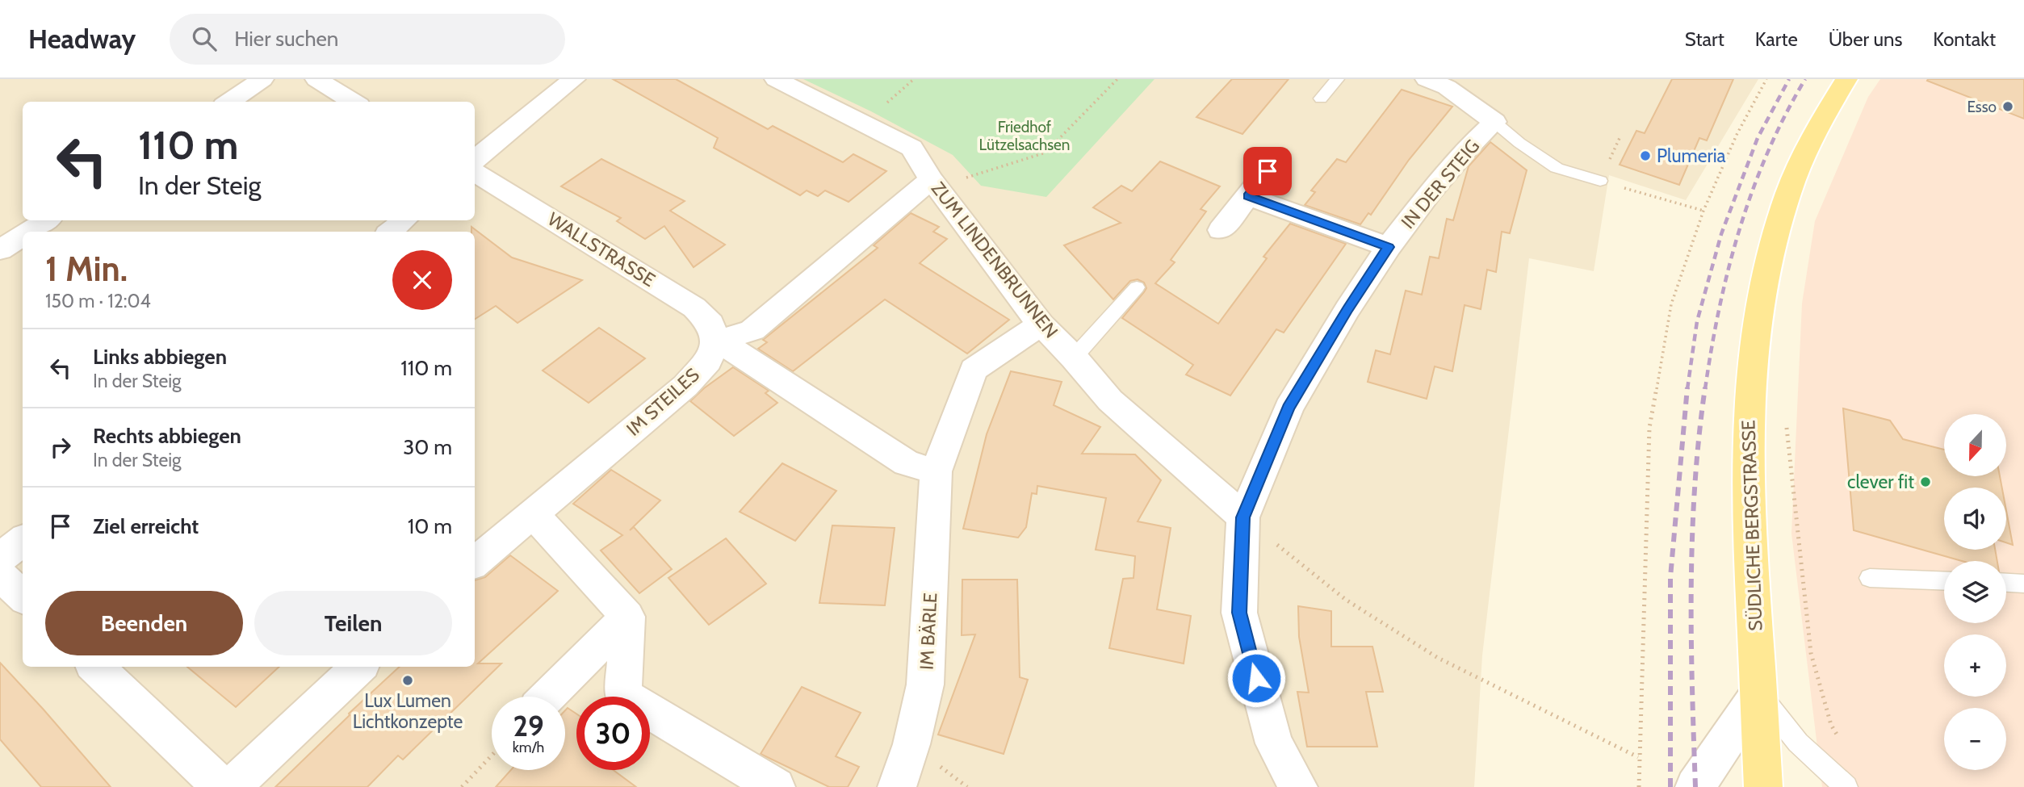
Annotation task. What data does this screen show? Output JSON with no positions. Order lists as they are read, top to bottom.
{
  "streets": {
    "main road": ["SÜDLICHE BERGSTRASSE"],
    "street": [
      "IN DER STEIG",
      "WALLSTRASSE",
      "ZUM LINDENBRUNNEN",
      "IM STEILES",
      "IM BÄRLE"
    ]
  },
  "crossings": [
    ["IN DER STEIG", "ZUM LINDENBRUNNEN"],
    ["WALLSTRASSE", "IM STEILES"],
    ["ZUM LINDENBRUNNEN", "IM BÄRLE"]
  ],
  "parks": ["Friedhof Lützelsachsen"],
  "places": [
    "Esso",
    "Plumeria",
    "clever fit",
    "Lux Lumen Lichtkonzepte"
  ],
  "north": "bottom",
  "page": {
    "header": "Headway",
    "search": "Hier suchen",
    "nav": [
      "Start",
      "Karte",
      "Über uns",
      "Kontakt"
    ],
    "turn": ["110 m", "In der Steig"],
    "heading": ["1 Min.", "150 m · 12:04"],
    "list": [
      {
        "name": "Links abbiegen",
        "note": "In der Steig",
        "value": "110 m"
      },
      {
        "name": "Rechts abbiegen",
        "note": "In der Steig",
        "value": "30 m"
      },
      {
        "name": "Ziel erreicht",
        "value": "10 m"
      }
    ],
    "map_buttons": ["+", "−"],
    "buttons": ["Beenden", "Teilen"],
    "speed": "29 km/h",
    "limit": "30"
  }
}
